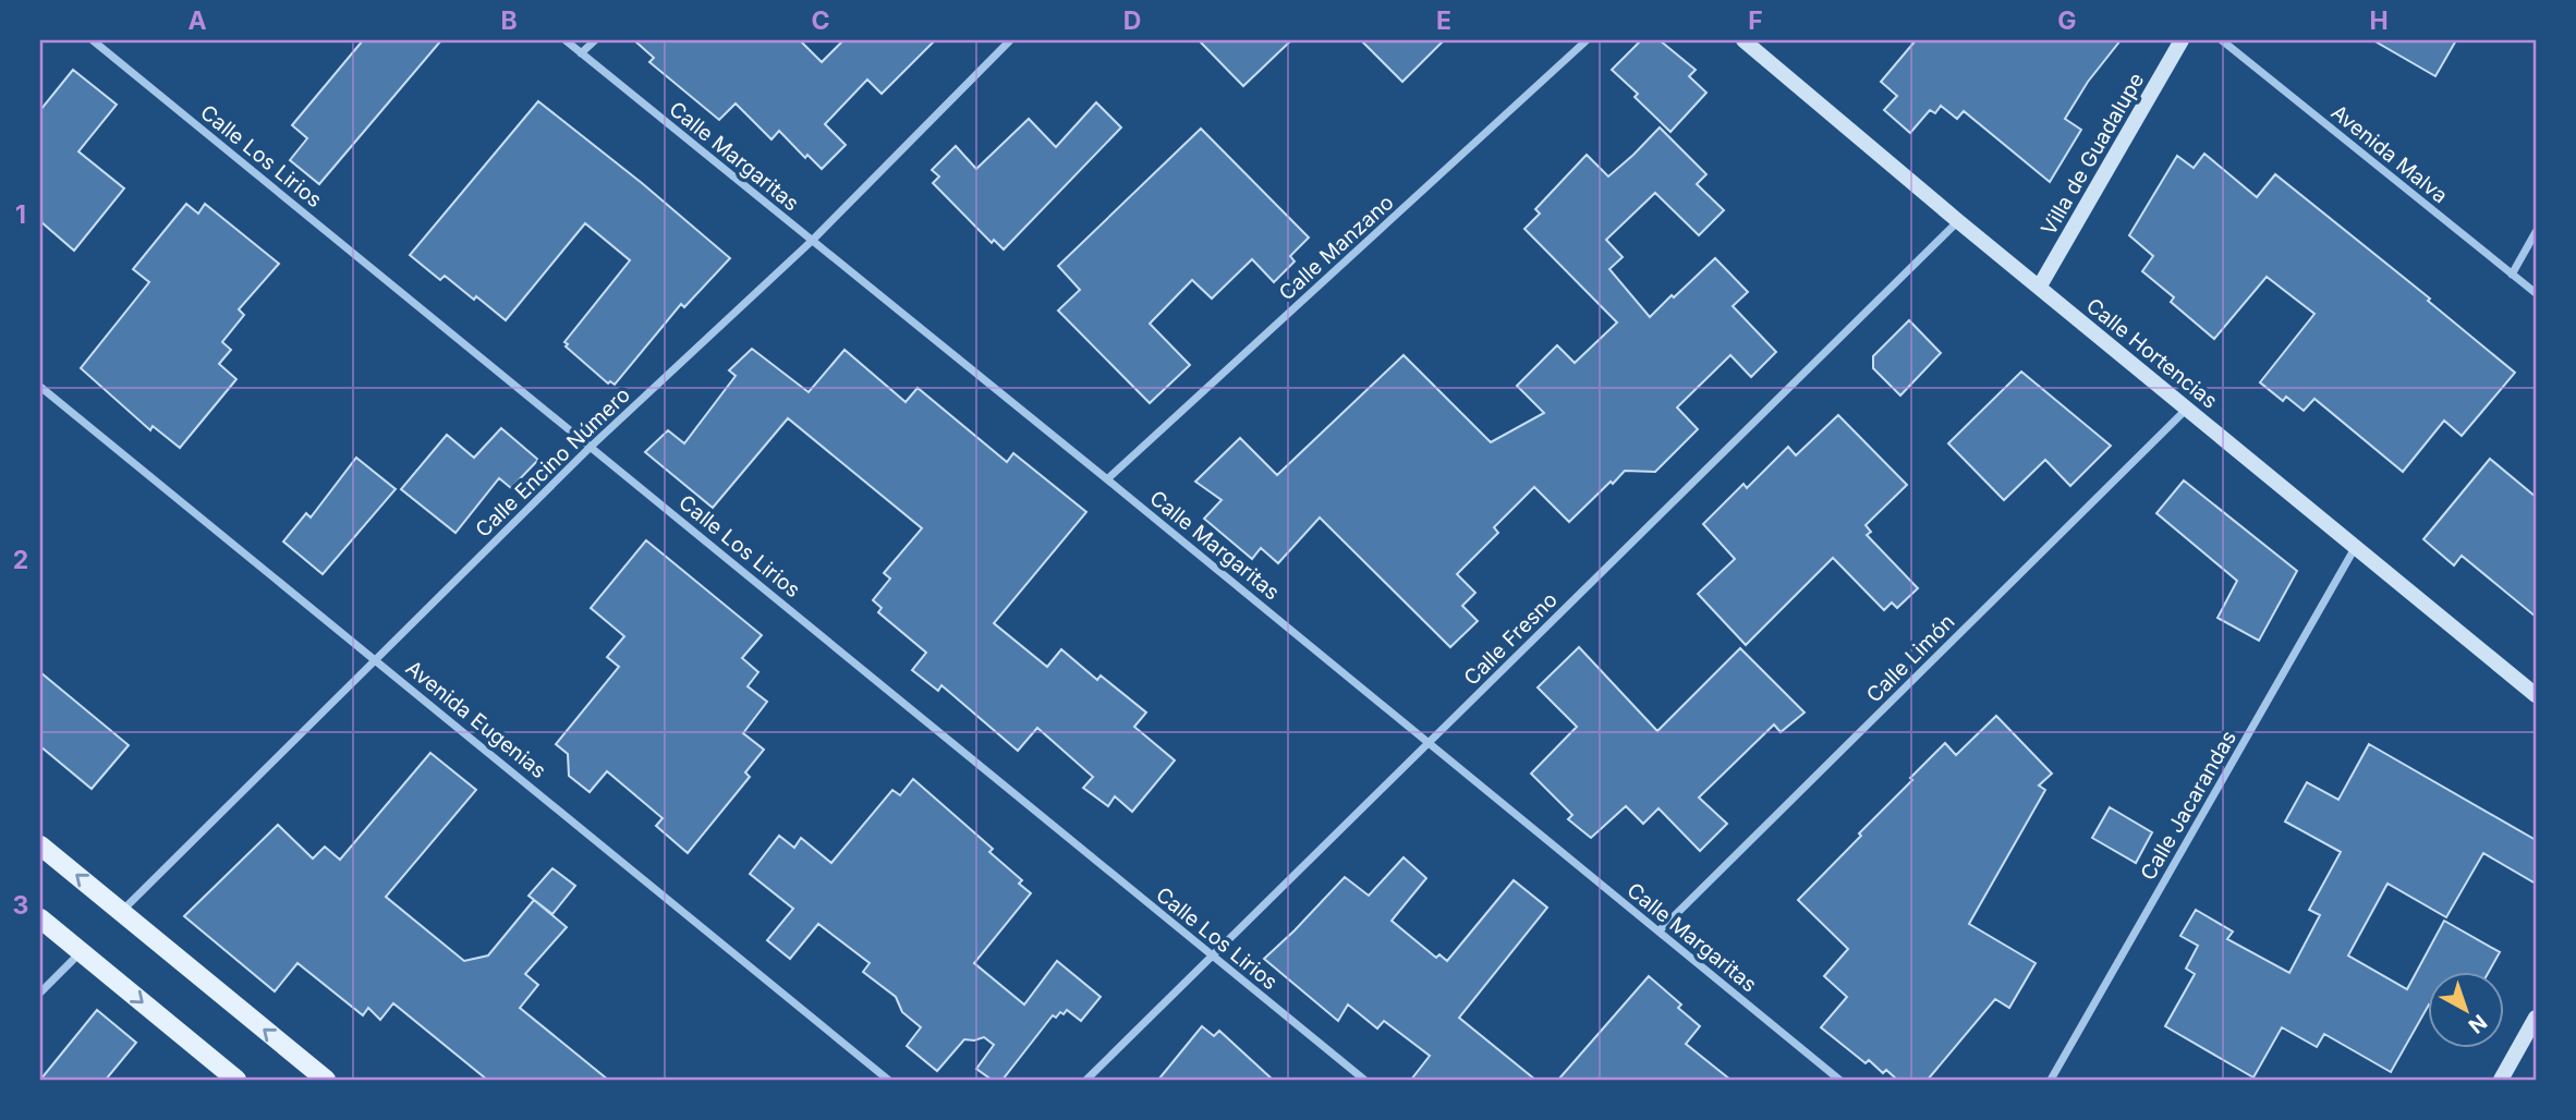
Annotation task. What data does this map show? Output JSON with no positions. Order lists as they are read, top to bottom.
{
  "streets": {
    "street": [
      "Villa de Guadalupe",
      "Avenida Malva",
      "Calle Los Lirios",
      "Calle Margaritas",
      "Calle Manzano",
      "Calle Hortencias",
      "Calle Encino Número",
      "Calle Fresno",
      "Calle Limón",
      "Avenida Eugenias",
      "Calle Jacarandas"
    ]
  },
  "crossings": [
    ["Villa de Guadalupe", "Calle Hortencias"],
    ["Calle Los Lirios", "Calle Encino Número"],
    ["Calle Los Lirios", "Calle Fresno"],
    ["Calle Margaritas", "Calle Manzano"],
    ["Calle Margaritas", "Calle Encino Número"],
    ["Calle Margaritas", "Calle Fresno"],
    ["Calle Margaritas", "Calle Limón"],
    ["Calle Hortencias", "Calle Fresno"],
    ["Calle Hortencias", "Calle Limón"],
    ["Calle Hortencias", "Calle Jacarandas"],
    ["Calle Encino Número", "Avenida Eugenias"]
  ],
  "north": "bottom right",
  "grid": {
    "columns": [
      "A",
      "B",
      "C",
      "D",
      "E",
      "F",
      "G",
      "H"
    ],
    "rows": ["1", "2", "3"]
  }
}
